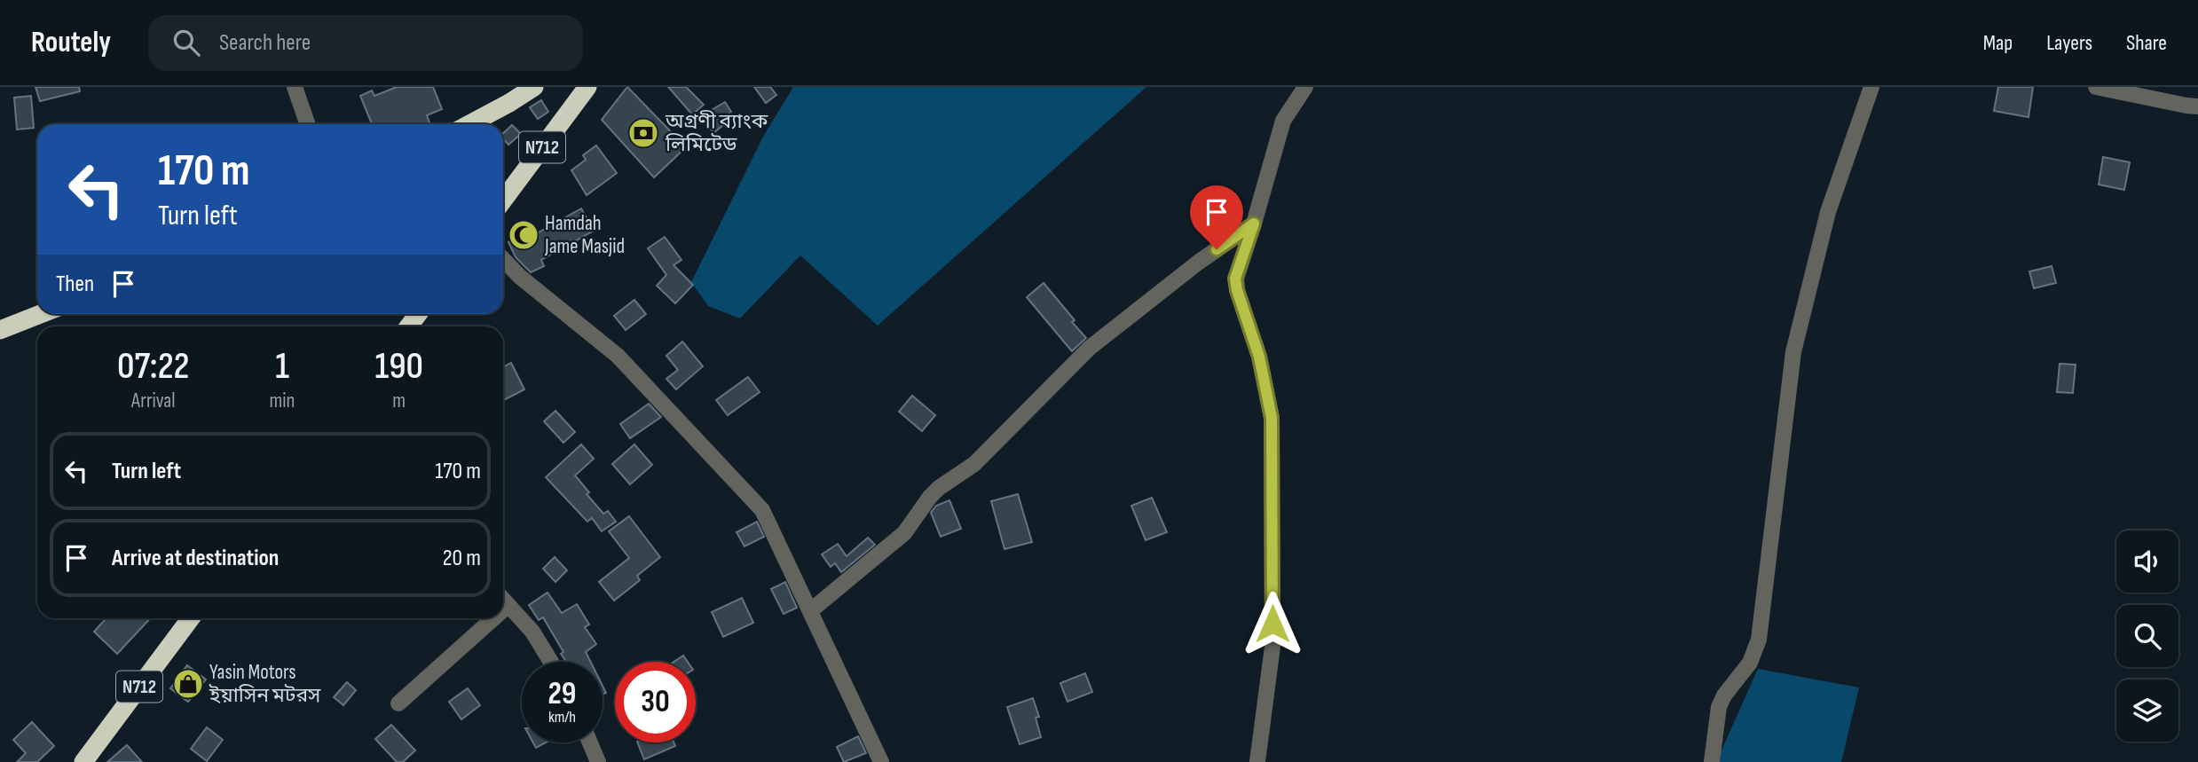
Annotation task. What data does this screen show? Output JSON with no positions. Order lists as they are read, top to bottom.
{
  "streets": {
    "highway": ["N712"]
  },
  "places": {
    "bank": ["অগ্রণী ব্যাংক লিমিটেড"],
    "mosque": ["Hamdah Jame Masjid"],
    "shop": ["Yasin Motors ইয়াসিন মটরস"]
  },
  "page": {
    "header": "Routely",
    "search": "Search here",
    "nav": ["Map", "Layers", "Share"],
    "turn": ["170 m", "Turn left"],
    "then": "Then",
    "eta": [
      "07:22",
      "Arrival",
      "1",
      "min",
      "190",
      "m"
    ],
    "list": [
      {
        "name": "Turn left",
        "value": "170 m"
      },
      {
        "name": "Arrive at destination",
        "value": "20 m"
      }
    ],
    "speed": "29 km/h",
    "limit": "30"
  }
}
